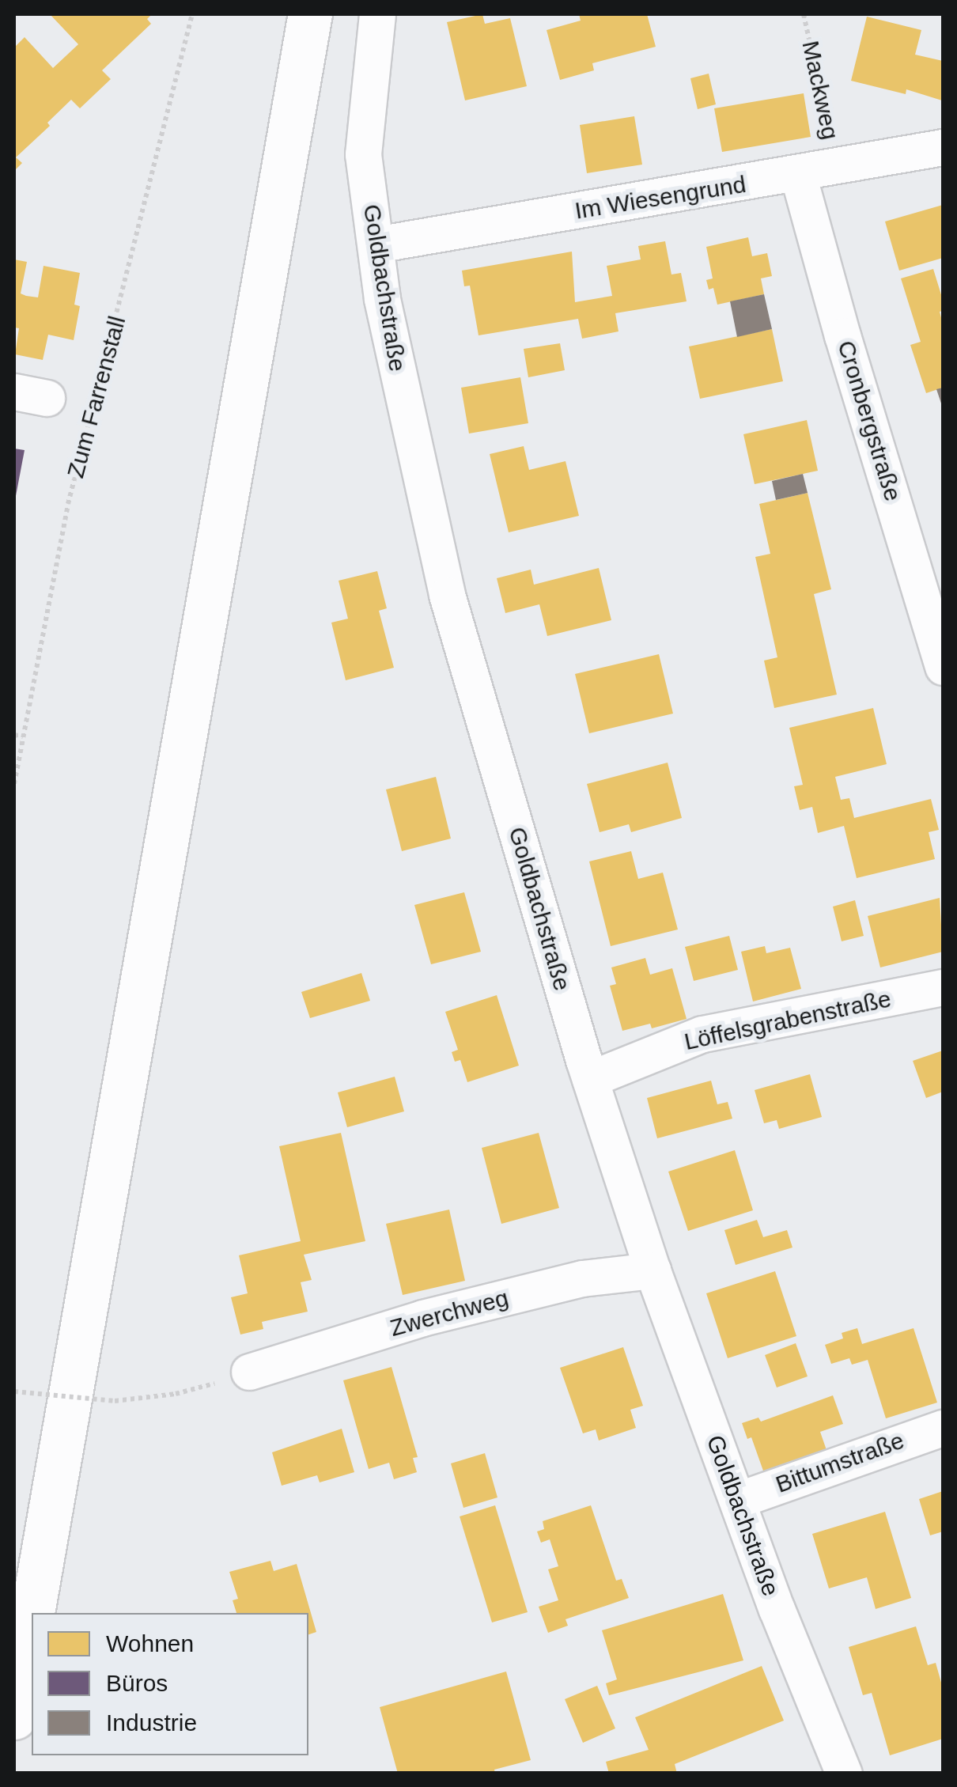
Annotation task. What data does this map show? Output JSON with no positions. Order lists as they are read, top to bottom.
{
  "streets": {
    "street": [
      "Im Wiesengrund",
      "Goldbachstraße",
      "Cronbergstraße",
      "Löffelsgrabenstraße",
      "Zwerchweg",
      "Bittumstraße"
    ],
    "path": ["Mackweg", "Zum Farrenstall"]
  },
  "crossings": [
    ["Mackweg", "Im Wiesengrund"],
    ["Im Wiesengrund", "Goldbachstraße"],
    ["Im Wiesengrund", "Cronbergstraße"],
    ["Goldbachstraße", "Löffelsgrabenstraße"],
    ["Goldbachstraße", "Zwerchweg"],
    ["Goldbachstraße", "Bittumstraße"]
  ],
  "legend": ["Wohnen", "Büros", "Industrie"]
}
